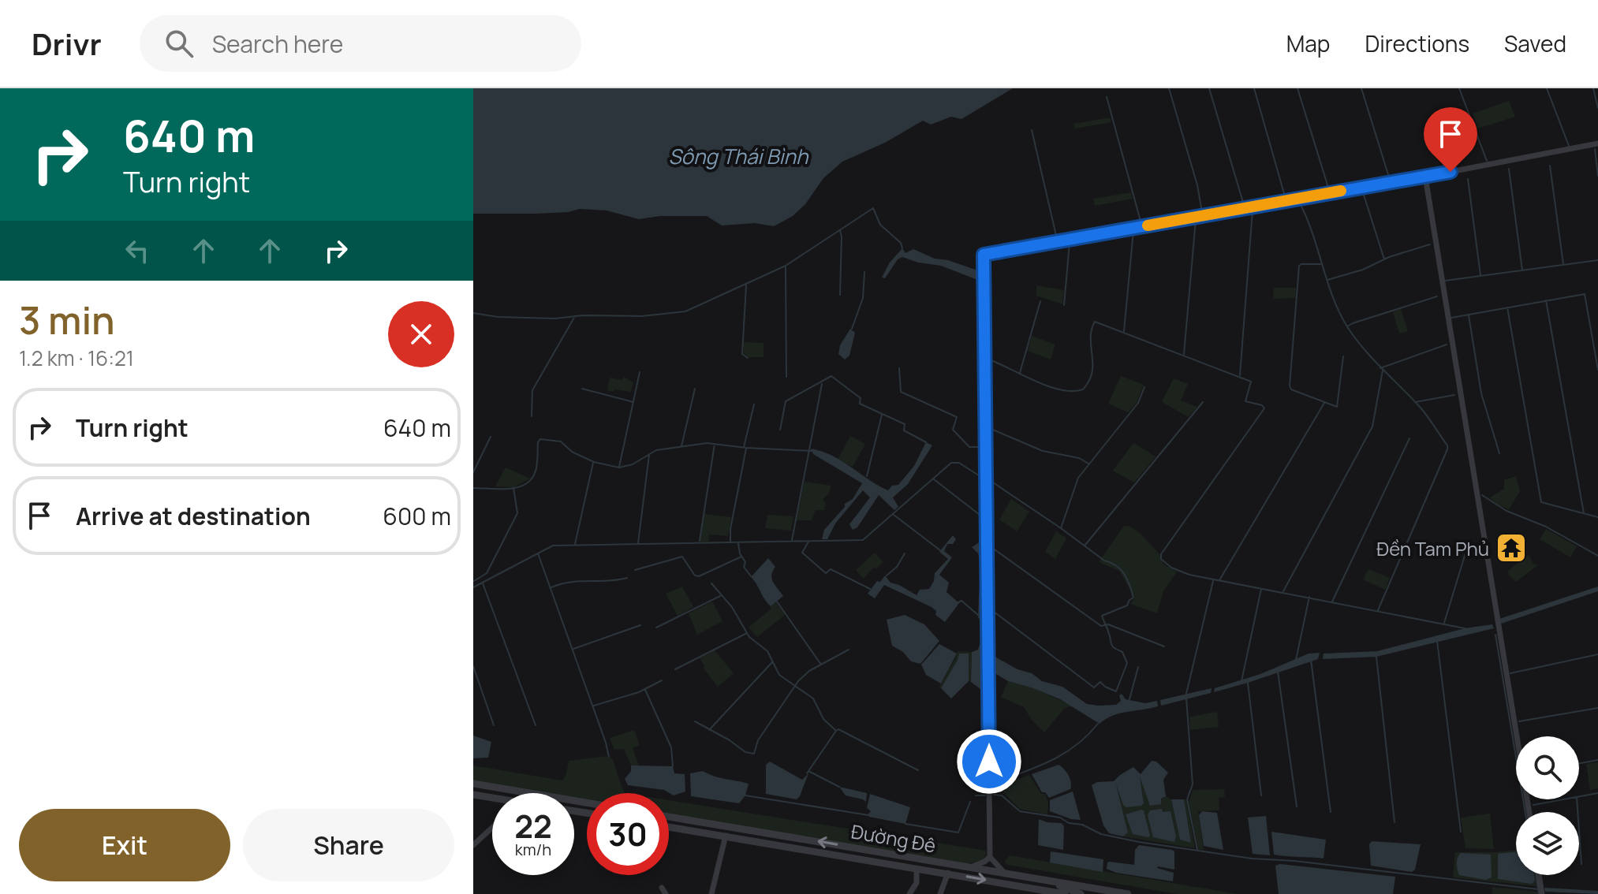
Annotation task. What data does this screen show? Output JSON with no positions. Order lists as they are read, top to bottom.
{
  "streets": {
    "street": ["Đường Đê"]
  },
  "water": ["Sông Thái Bình"],
  "places": {
    "temple": ["Đền Tam Phủ"]
  },
  "page": {
    "header": "Drivr",
    "search": "Search here",
    "nav": ["Map", "Directions", "Saved"],
    "turn": ["640 m", "Turn right"],
    "heading": ["3 min", "1.2 km · 16:21"],
    "list": [
      {
        "name": "Turn right",
        "value": "640 m"
      },
      {
        "name": "Arrive at destination",
        "value": "600 m"
      }
    ],
    "speed": "22 km/h",
    "limit": "30",
    "buttons": ["Exit", "Share"]
  }
}
